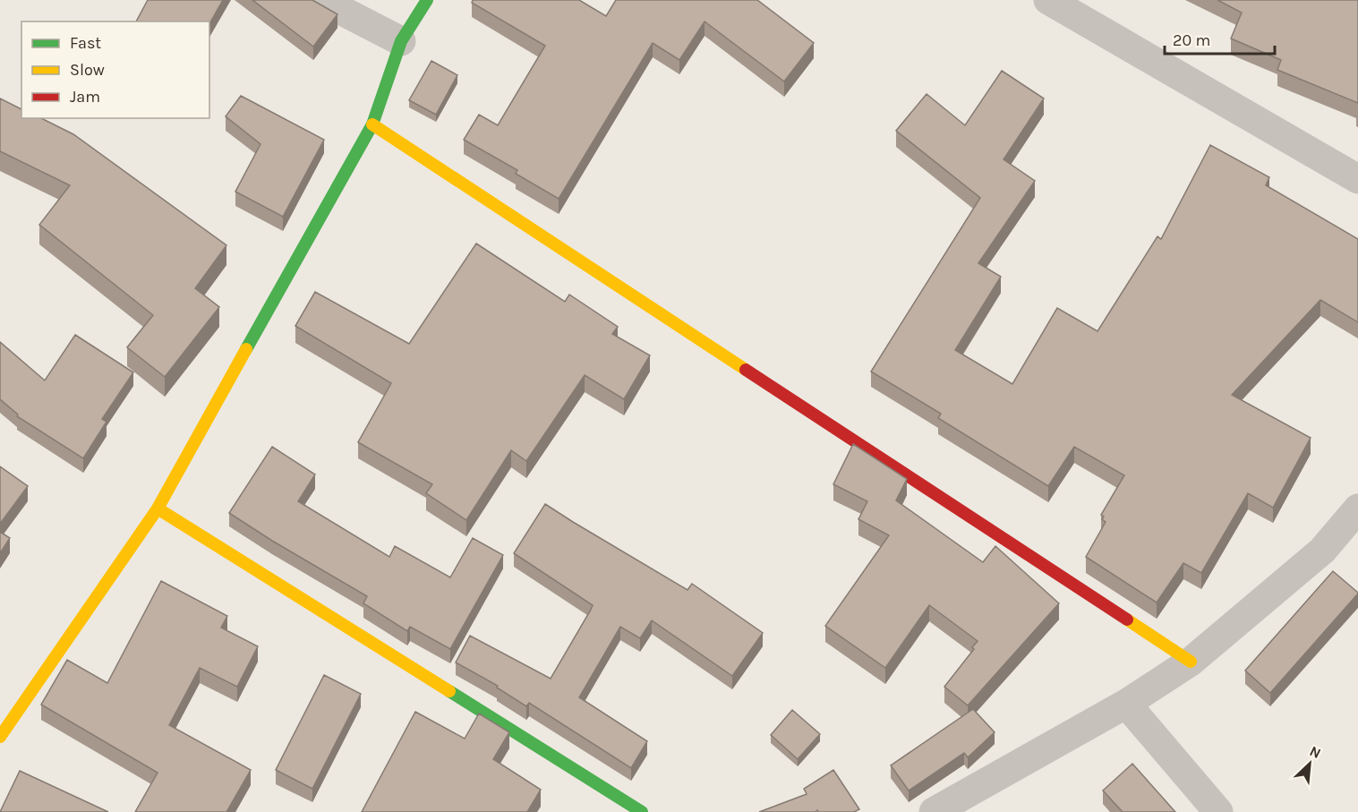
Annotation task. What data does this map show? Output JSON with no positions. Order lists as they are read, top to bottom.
{
  "legend": ["Fast", "Slow", "Jam"],
  "scale_bar": "20 m",
  "north": "top right"
}
